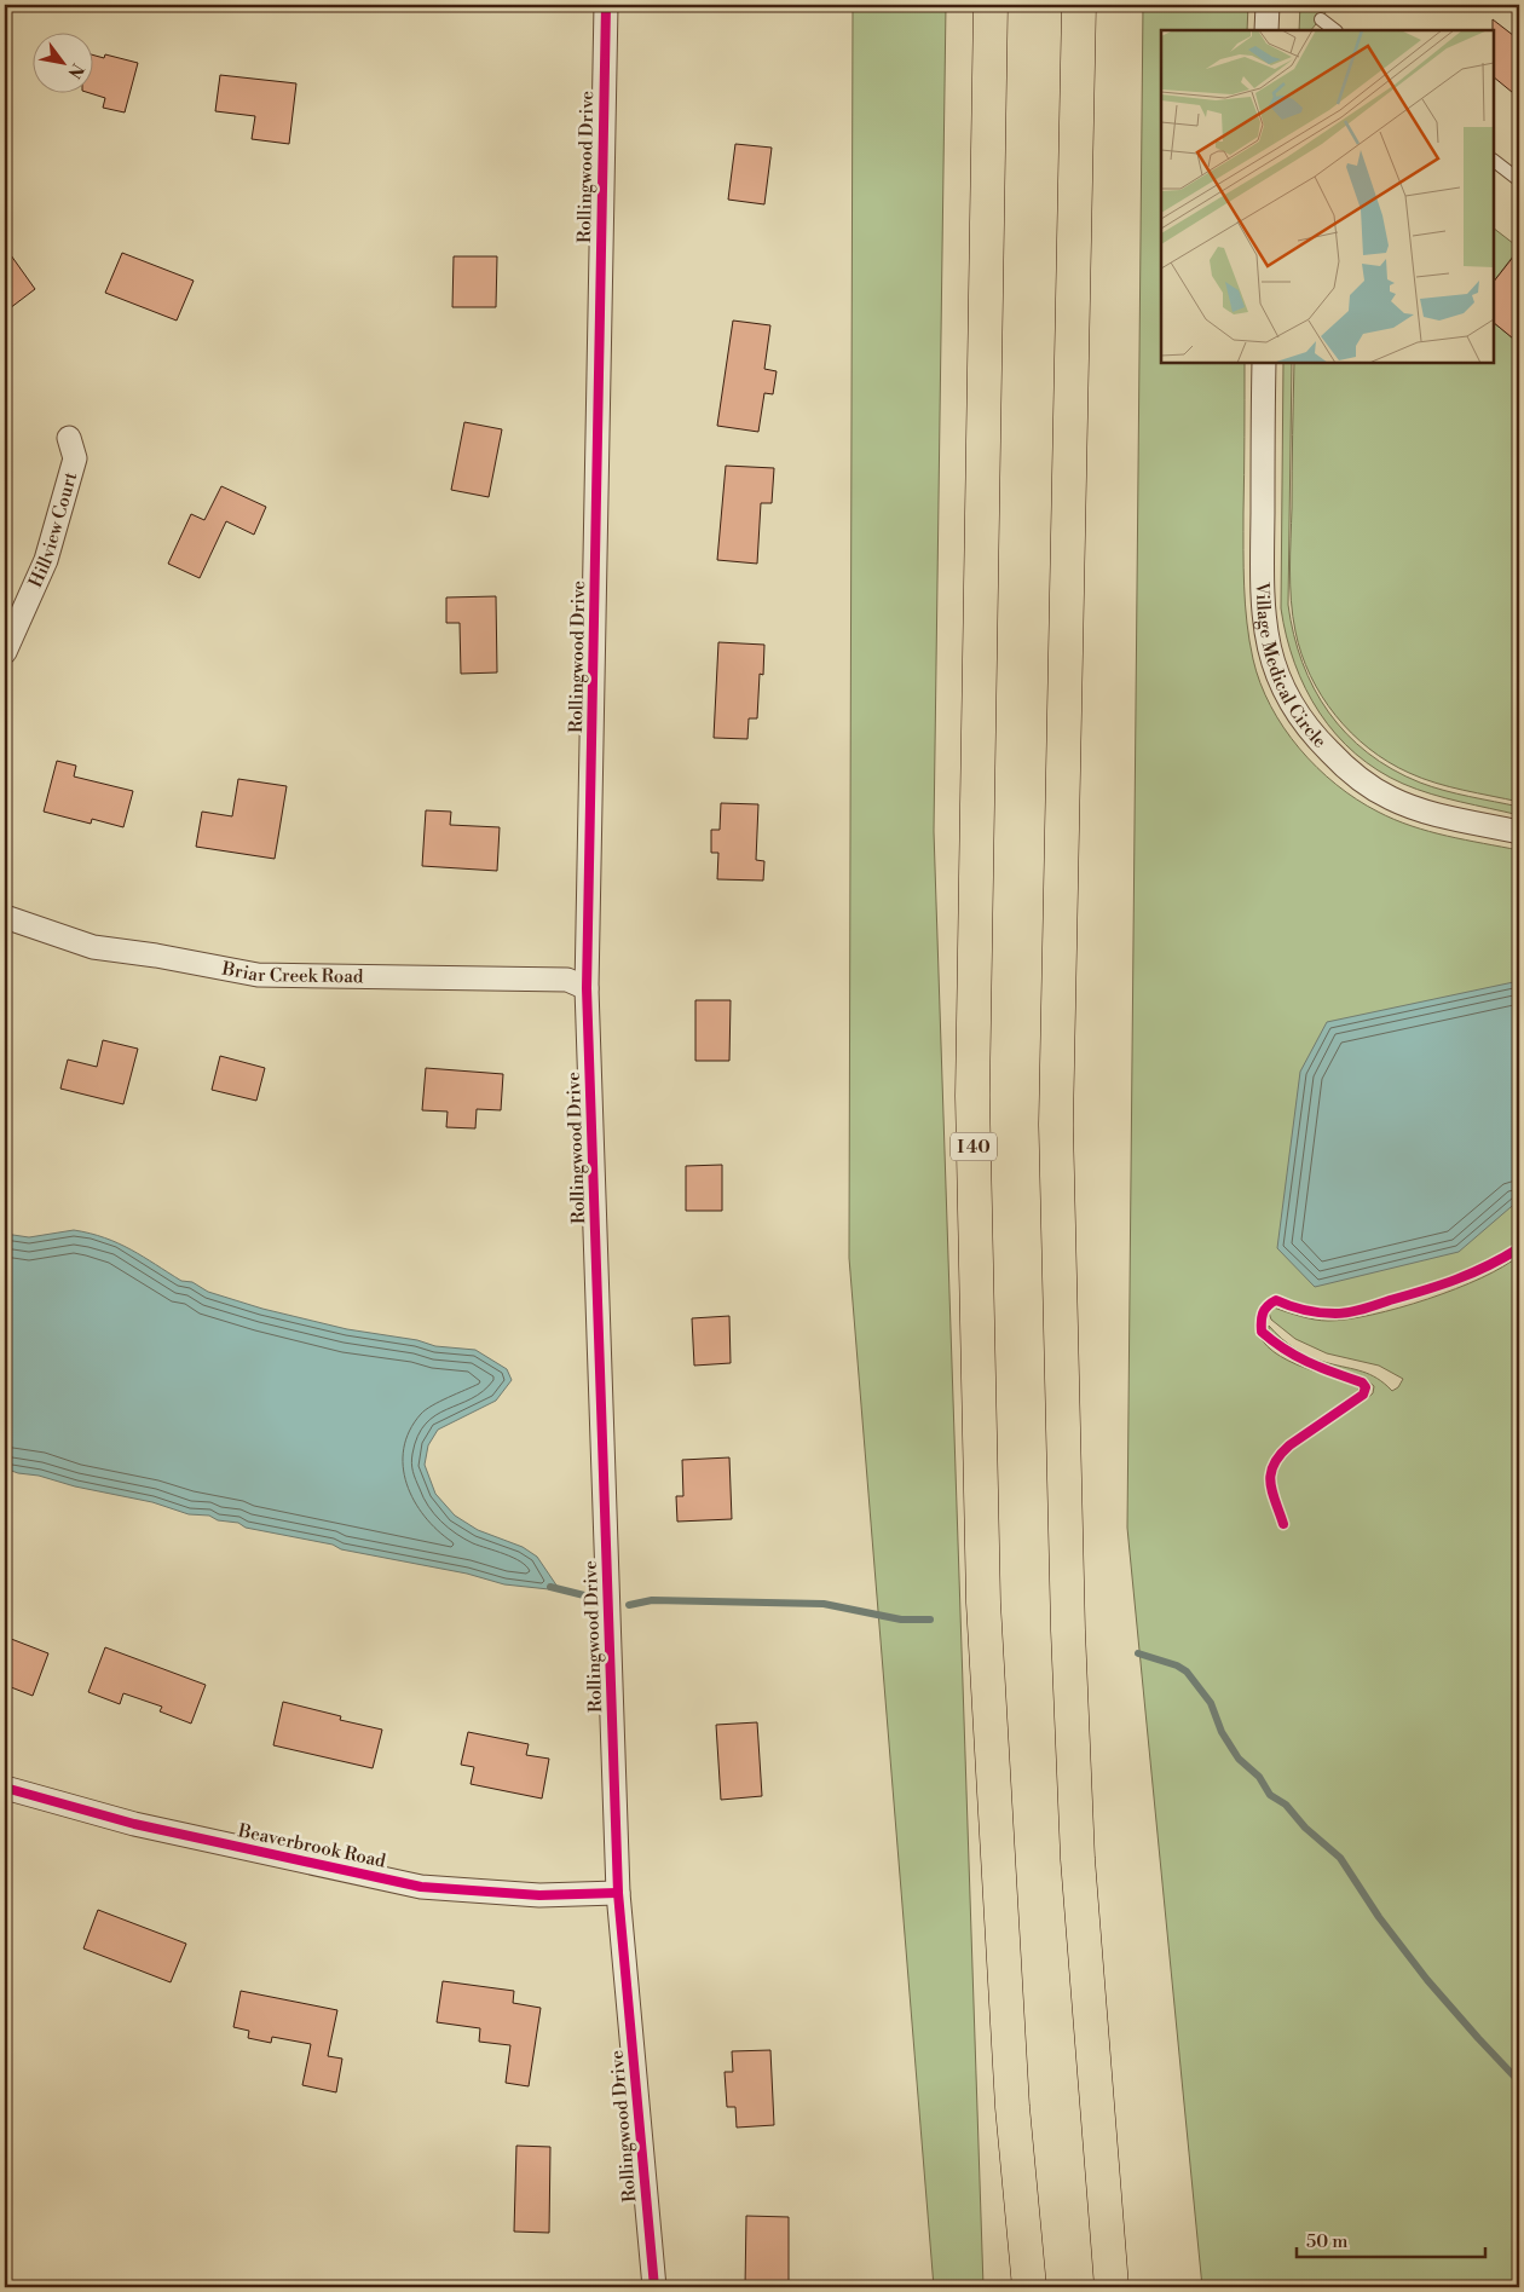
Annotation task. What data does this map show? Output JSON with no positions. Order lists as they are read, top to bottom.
{
  "streets": {
    "highway": ["I 40"],
    "street": [
      "Rollingwood Drive",
      "Hillview Court",
      "Village Medical Circle",
      "Briar Creek Road",
      "Beaverbrook Road"
    ]
  },
  "crossings": [
    ["Rollingwood Drive", "Briar Creek Road"],
    ["Rollingwood Drive", "Beaverbrook Road"]
  ],
  "scale_bar": "50 m",
  "north": "bottom right"
}
